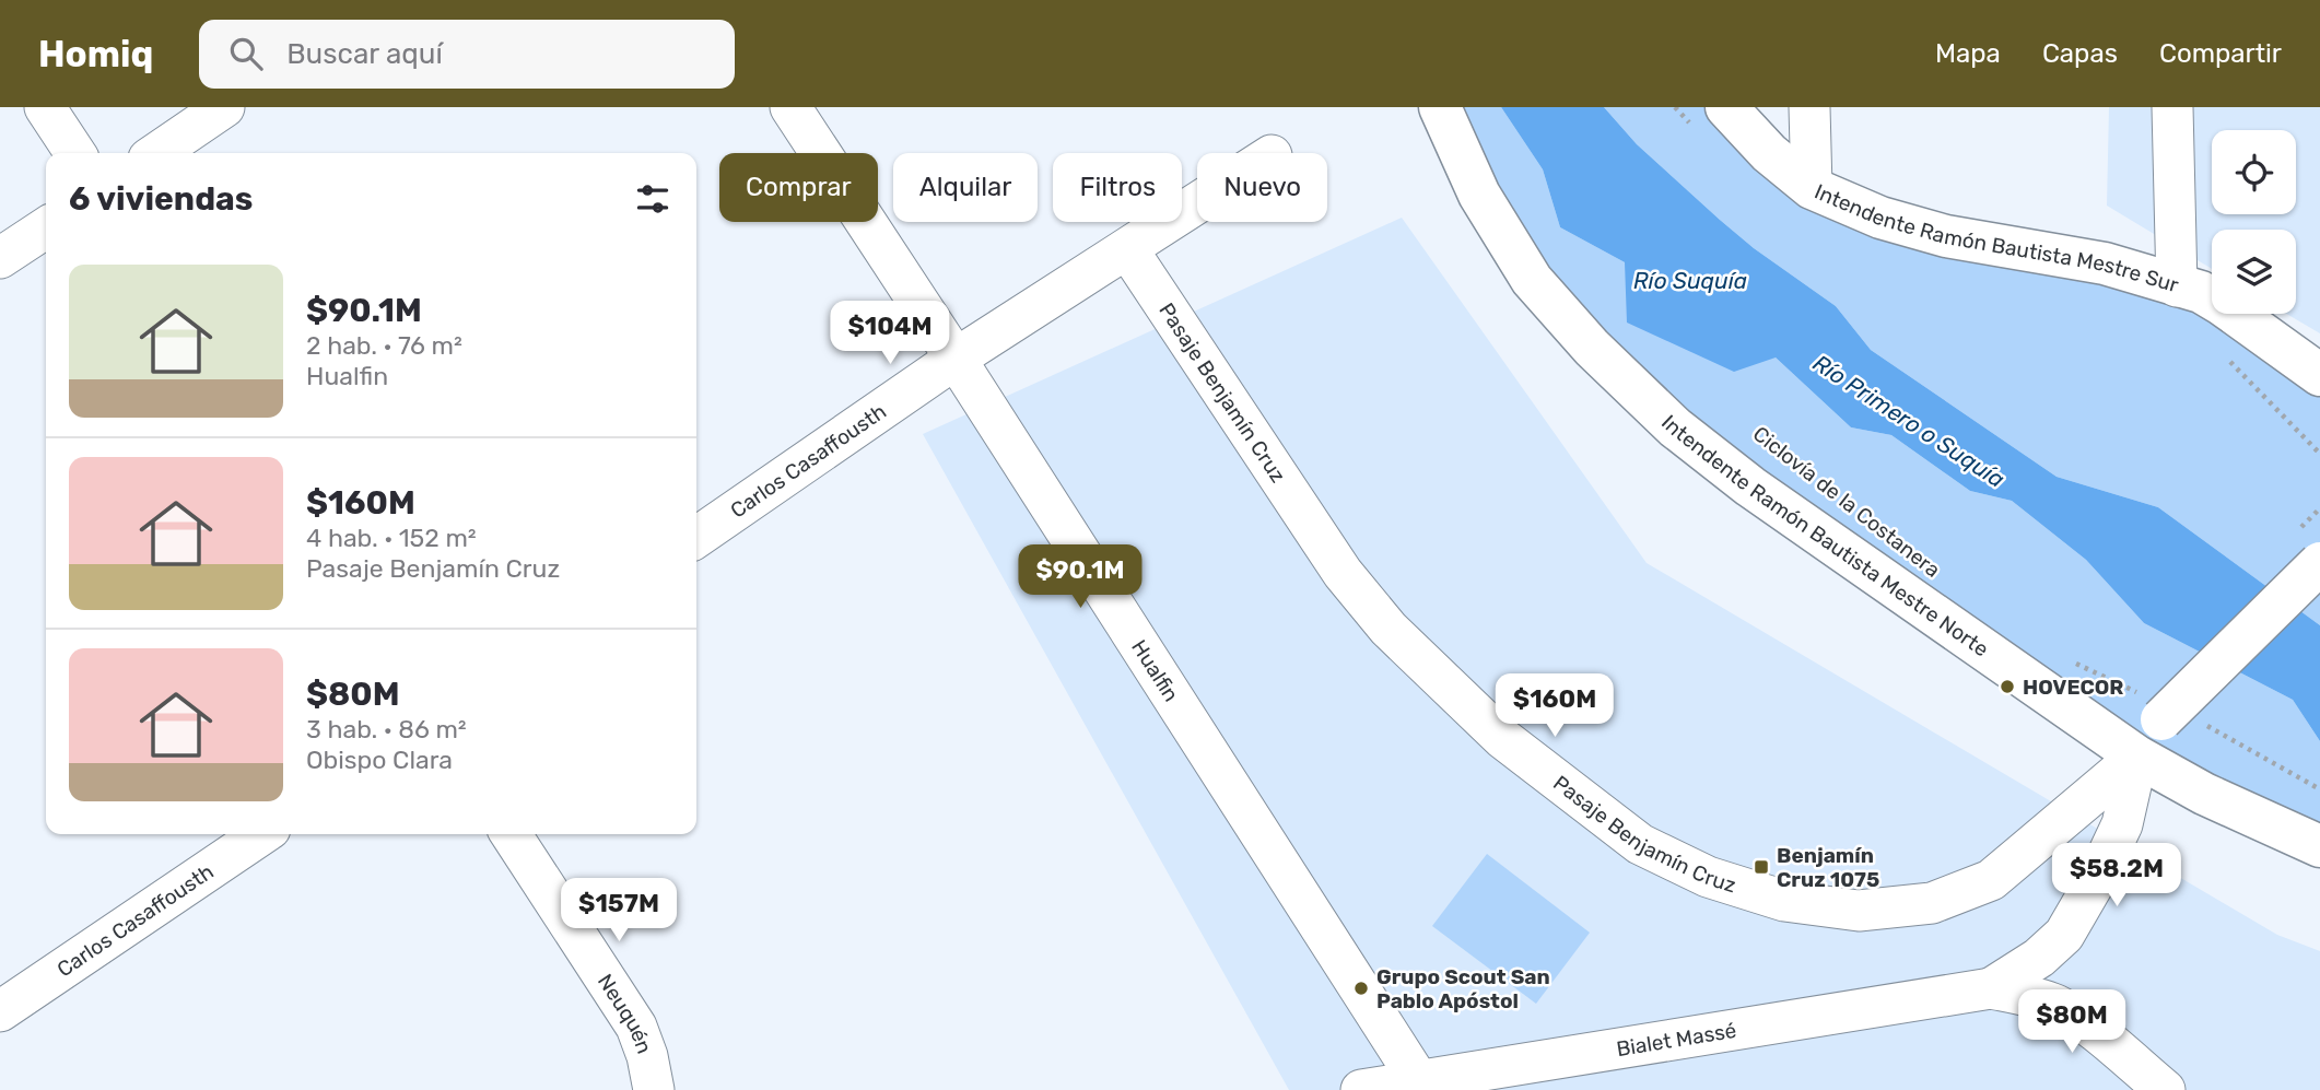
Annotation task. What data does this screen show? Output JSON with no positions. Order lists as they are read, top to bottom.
{
  "streets": {
    "main road": ["Intendente Ramón Bautista Mestre Sur", "Intendente Ramón Bautista Mestre Norte"],
    "street": [
      "Pasaje Benjamín Cruz",
      "Carlos Casaffousth",
      "Hualfin",
      "Neuquén",
      "Bialet Massé"
    ]
  },
  "crossings": [
    ["Pasaje Benjamín Cruz", "Carlos Casaffousth"],
    ["Pasaje Benjamín Cruz", "Intendente Ramón Bautista Mestre Norte"],
    ["Carlos Casaffousth", "Hualfin"],
    ["Hualfin", "Bialet Massé"]
  ],
  "water": ["Río Suquía", "Río Primero o Suquía"],
  "places": {
    "other": ["HOVECOR", "Grupo Scout San Pablo Apóstol"],
    "transit": ["Benjamín Cruz 1075"]
  },
  "page": {
    "header": "Homiq",
    "search": "Buscar aquí",
    "nav": ["Mapa", "Capas", "Compartir"],
    "chip": [
      "Comprar",
      "Alquilar",
      "Filtros",
      "Nuevo"
    ],
    "heading": "6 viviendas",
    "list": [
      {
        "name": "$90.1M",
        "note": "2 hab. · 76 m² · Hualfin"
      },
      {
        "name": "$160M",
        "note": "4 hab. · 152 m² · Pasaje Benjamín Cruz"
      },
      {
        "name": "$80M",
        "note": "3 hab. · 86 m² · Obispo Clara"
      }
    ],
    "price": [
      "$104M",
      "$90.1M",
      "$160M",
      "$58.2M",
      "$157M",
      "$80M"
    ]
  }
}
